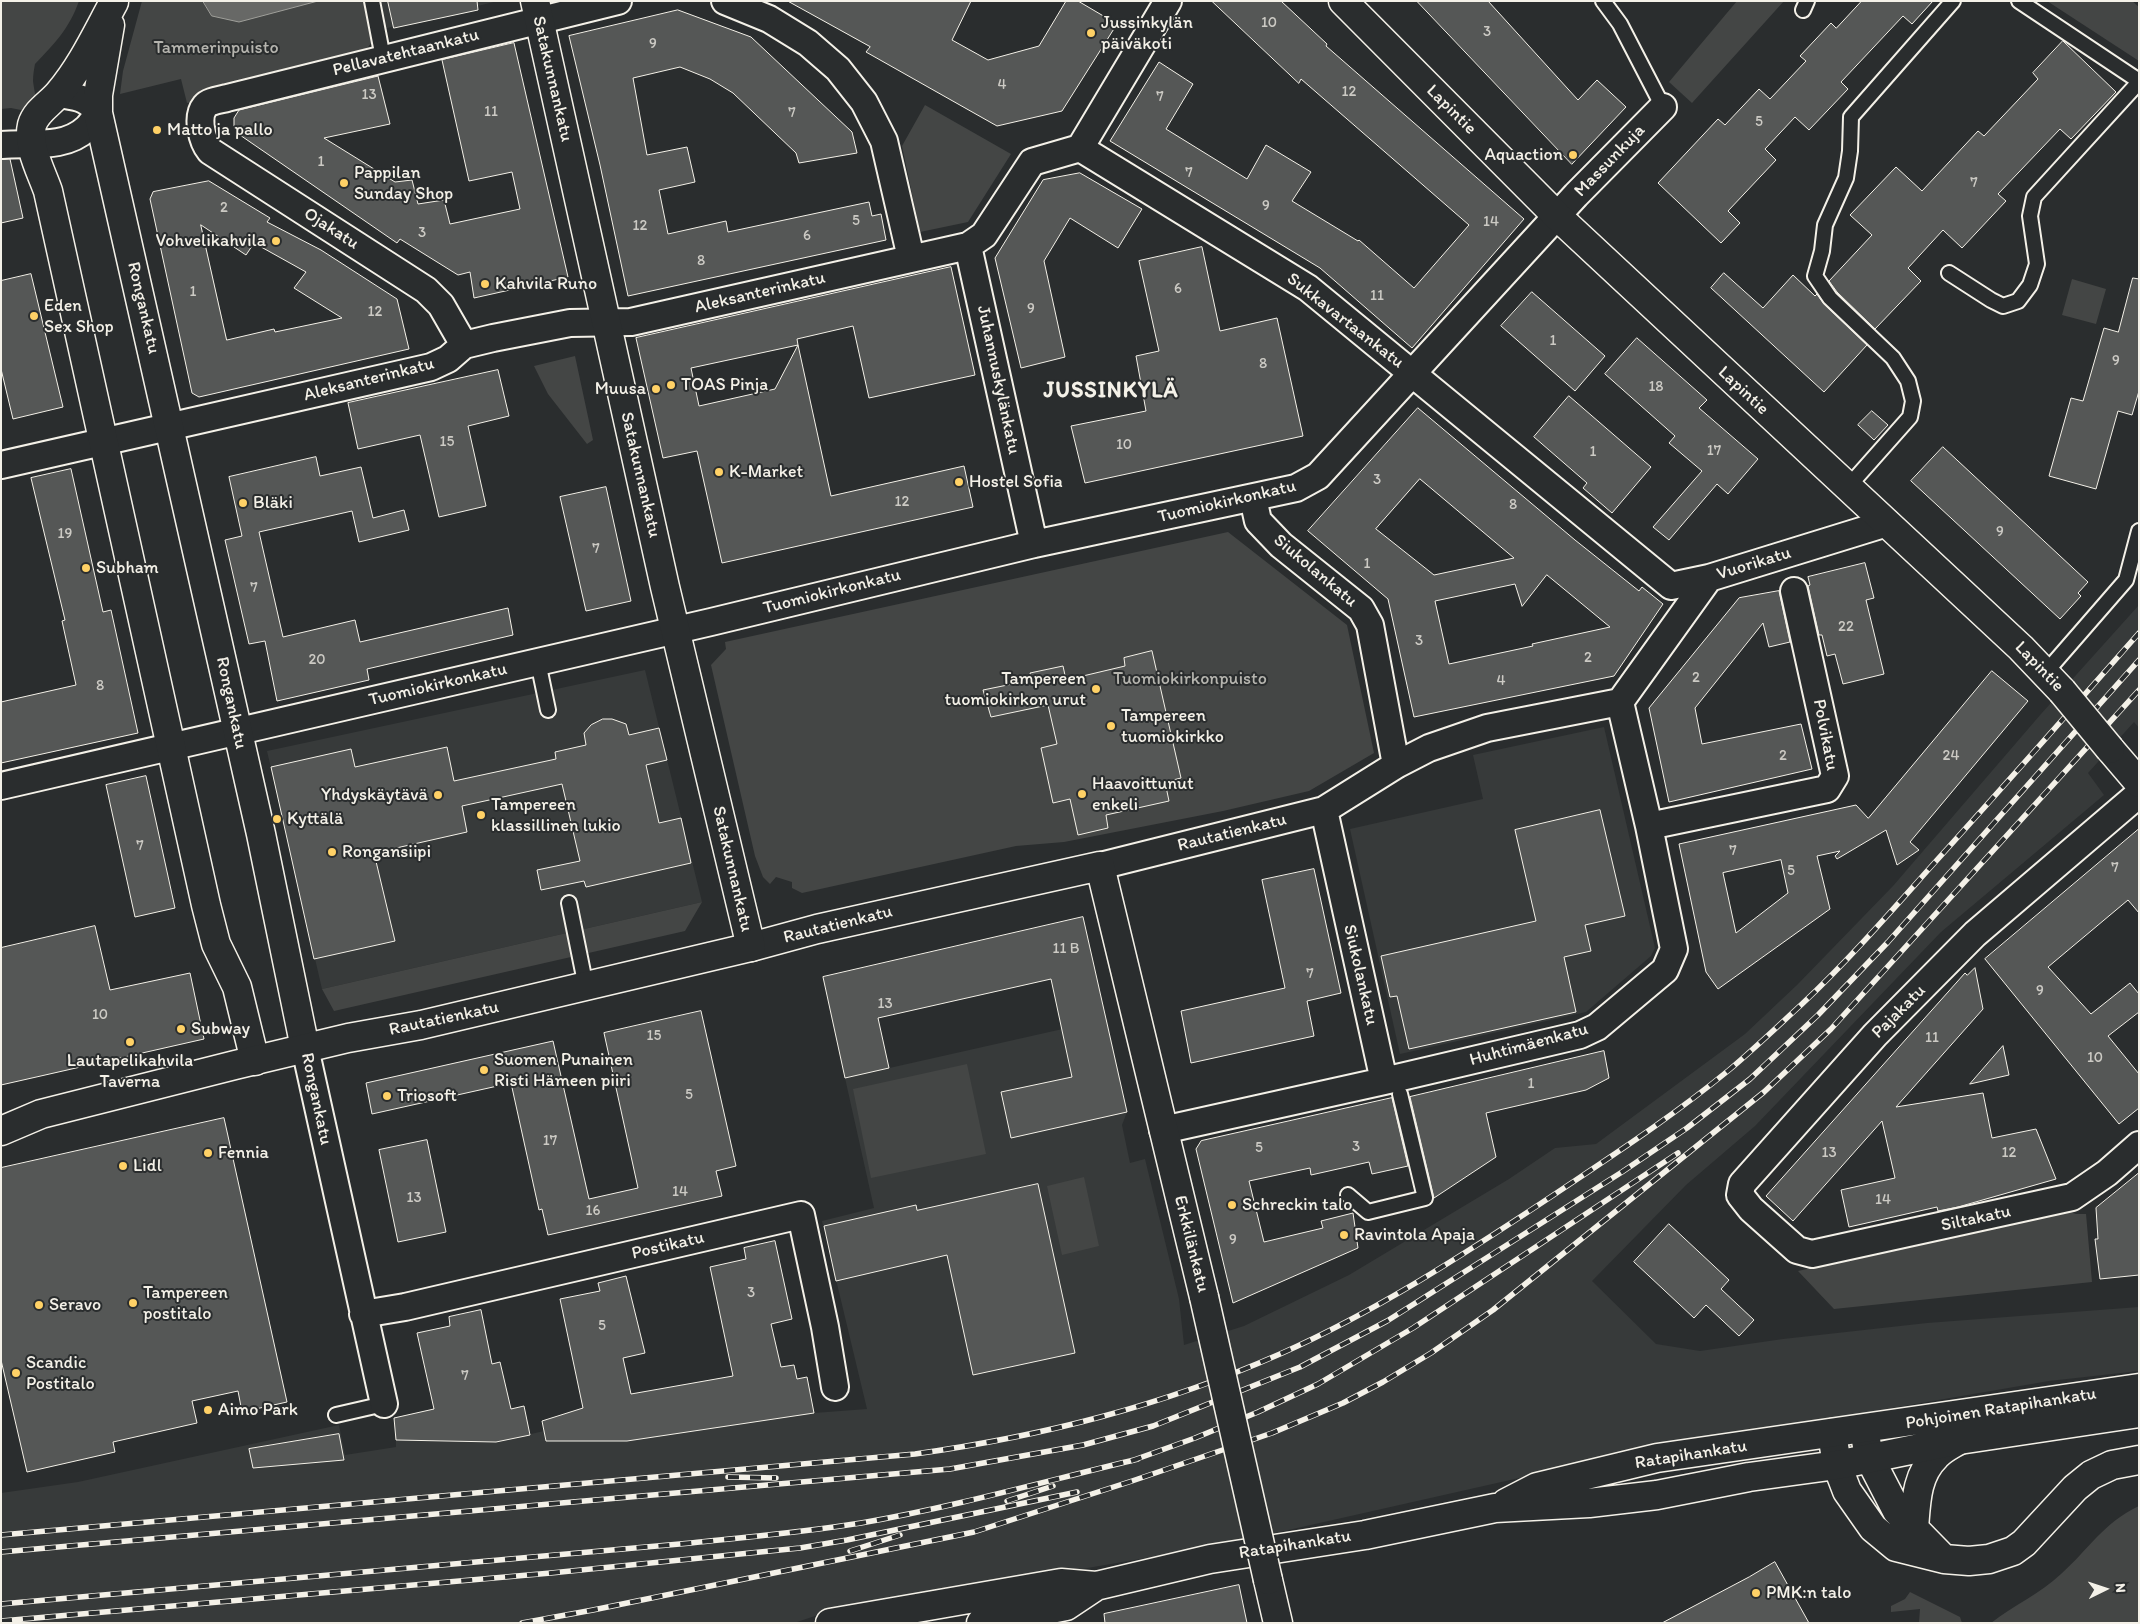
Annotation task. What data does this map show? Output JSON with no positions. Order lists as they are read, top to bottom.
{
  "streets": {
    "main road": [
      "Satakunnankatu",
      "Lapintie",
      "Rongankatu",
      "Rautatienkatu",
      "Erkkilänkatu",
      "Pohjoinen Ratapihankatu",
      "Ratapihankatu"
    ],
    "street": [
      "Pellavatehtaankatu",
      "Massunkuja",
      "Ojakatu",
      "Aleksanterinkatu",
      "Sukkavartaankatu",
      "Juhannuskylänkatu",
      "Tuomiokirkonkatu",
      "Vuorikatu",
      "Siukolankatu",
      "Polvikatu",
      "Pajakatu",
      "Huhtimäenkatu",
      "Siltakatu",
      "Postikatu"
    ]
  },
  "crossings": [
    ["Pellavatehtaankatu", "Satakunnankatu"],
    ["Pellavatehtaankatu", "Ojakatu"],
    ["Satakunnankatu", "Aleksanterinkatu"],
    ["Satakunnankatu", "Tuomiokirkonkatu"],
    ["Satakunnankatu", "Rautatienkatu"],
    ["Lapintie", "Massunkuja"],
    ["Lapintie", "Tuomiokirkonkatu"],
    ["Lapintie", "Vuorikatu"],
    ["Lapintie", "Pajakatu"],
    ["Massunkuja", "Tuomiokirkonkatu"],
    ["Ojakatu", "Aleksanterinkatu"],
    ["Aleksanterinkatu", "Rongankatu"],
    ["Aleksanterinkatu", "Juhannuskylänkatu"],
    ["Rongankatu", "Tuomiokirkonkatu"],
    ["Rongankatu", "Rautatienkatu"],
    ["Rongankatu", "Postikatu"],
    ["Sukkavartaankatu", "Tuomiokirkonkatu"],
    ["Sukkavartaankatu", "Vuorikatu"],
    ["Juhannuskylänkatu", "Tuomiokirkonkatu"],
    ["Tuomiokirkonkatu", "Siukolankatu"],
    ["Vuorikatu", "Rautatienkatu"],
    ["Vuorikatu", "Huhtimäenkatu"],
    ["Siukolankatu", "Rautatienkatu"],
    ["Siukolankatu", "Huhtimäenkatu"],
    ["Polvikatu", "Huhtimäenkatu"],
    ["Rautatienkatu", "Huhtimäenkatu"],
    ["Rautatienkatu", "Erkkilänkatu"],
    ["Pajakatu", "Siltakatu"],
    ["Huhtimäenkatu", "Erkkilänkatu"],
    ["Pohjoinen Ratapihankatu", "Ratapihankatu"]
  ],
  "districts": ["JUSSINKYLÄ"],
  "parks": ["Tammerinpuisto", "Tuomiokirkonpuisto"],
  "places": [
    "Jussinkylän päiväkoti",
    "Matto ja pallo",
    "Aquaction",
    "Pappilan Sunday Shop",
    "Vohvelikahvila",
    "Kahvila Runo",
    "Eden Sex Shop",
    "TOAS Pinja",
    "Muusa",
    "K-Market",
    "Hostel Sofia",
    "Bläki",
    "Subham",
    "Tampereen tuomiokirkon urut",
    "Tampereen tuomiokirkko",
    "Haavoittunut enkeli",
    "Yhdyskäytävä",
    "Tampereen klassillinen lukio",
    "Kyttälä",
    "Rongansiipi",
    "Subway",
    "Lautapelikahvila Taverna",
    "Suomen Punainen Risti Hämeen piiri",
    "Triosoft",
    "Fennia",
    "Lidl",
    "Schreckin talo",
    "Ravintola Apaja",
    "Tampereen postitalo",
    "Seravo",
    "Scandic Postitalo",
    "Aimo Park",
    "PMK:n talo"
  ],
  "house_numbers": [
    "10",
    "3",
    "9",
    "4",
    "12",
    "13",
    "7",
    "11",
    "7",
    "5",
    "1",
    "7",
    "7",
    "9",
    "2",
    "5",
    "14",
    "12",
    "3",
    "6",
    "8",
    "6",
    "1",
    "11",
    "9",
    "12",
    "1",
    "9",
    "8",
    "18",
    "15",
    "10",
    "17",
    "1",
    "3",
    "12",
    "8",
    "9",
    "19",
    "7",
    "1",
    "7",
    "22",
    "3",
    "2",
    "20",
    "2",
    "4",
    "8",
    "2",
    "24",
    "7",
    "7",
    "7",
    "5",
    "11 B",
    "7",
    "9",
    "13",
    "10",
    "15",
    "11",
    "10",
    "1",
    "5",
    "17",
    "3",
    "5",
    "13",
    "12",
    "14",
    "13",
    "14",
    "16",
    "9",
    "3",
    "5",
    "7"
  ],
  "north": "right"
}
